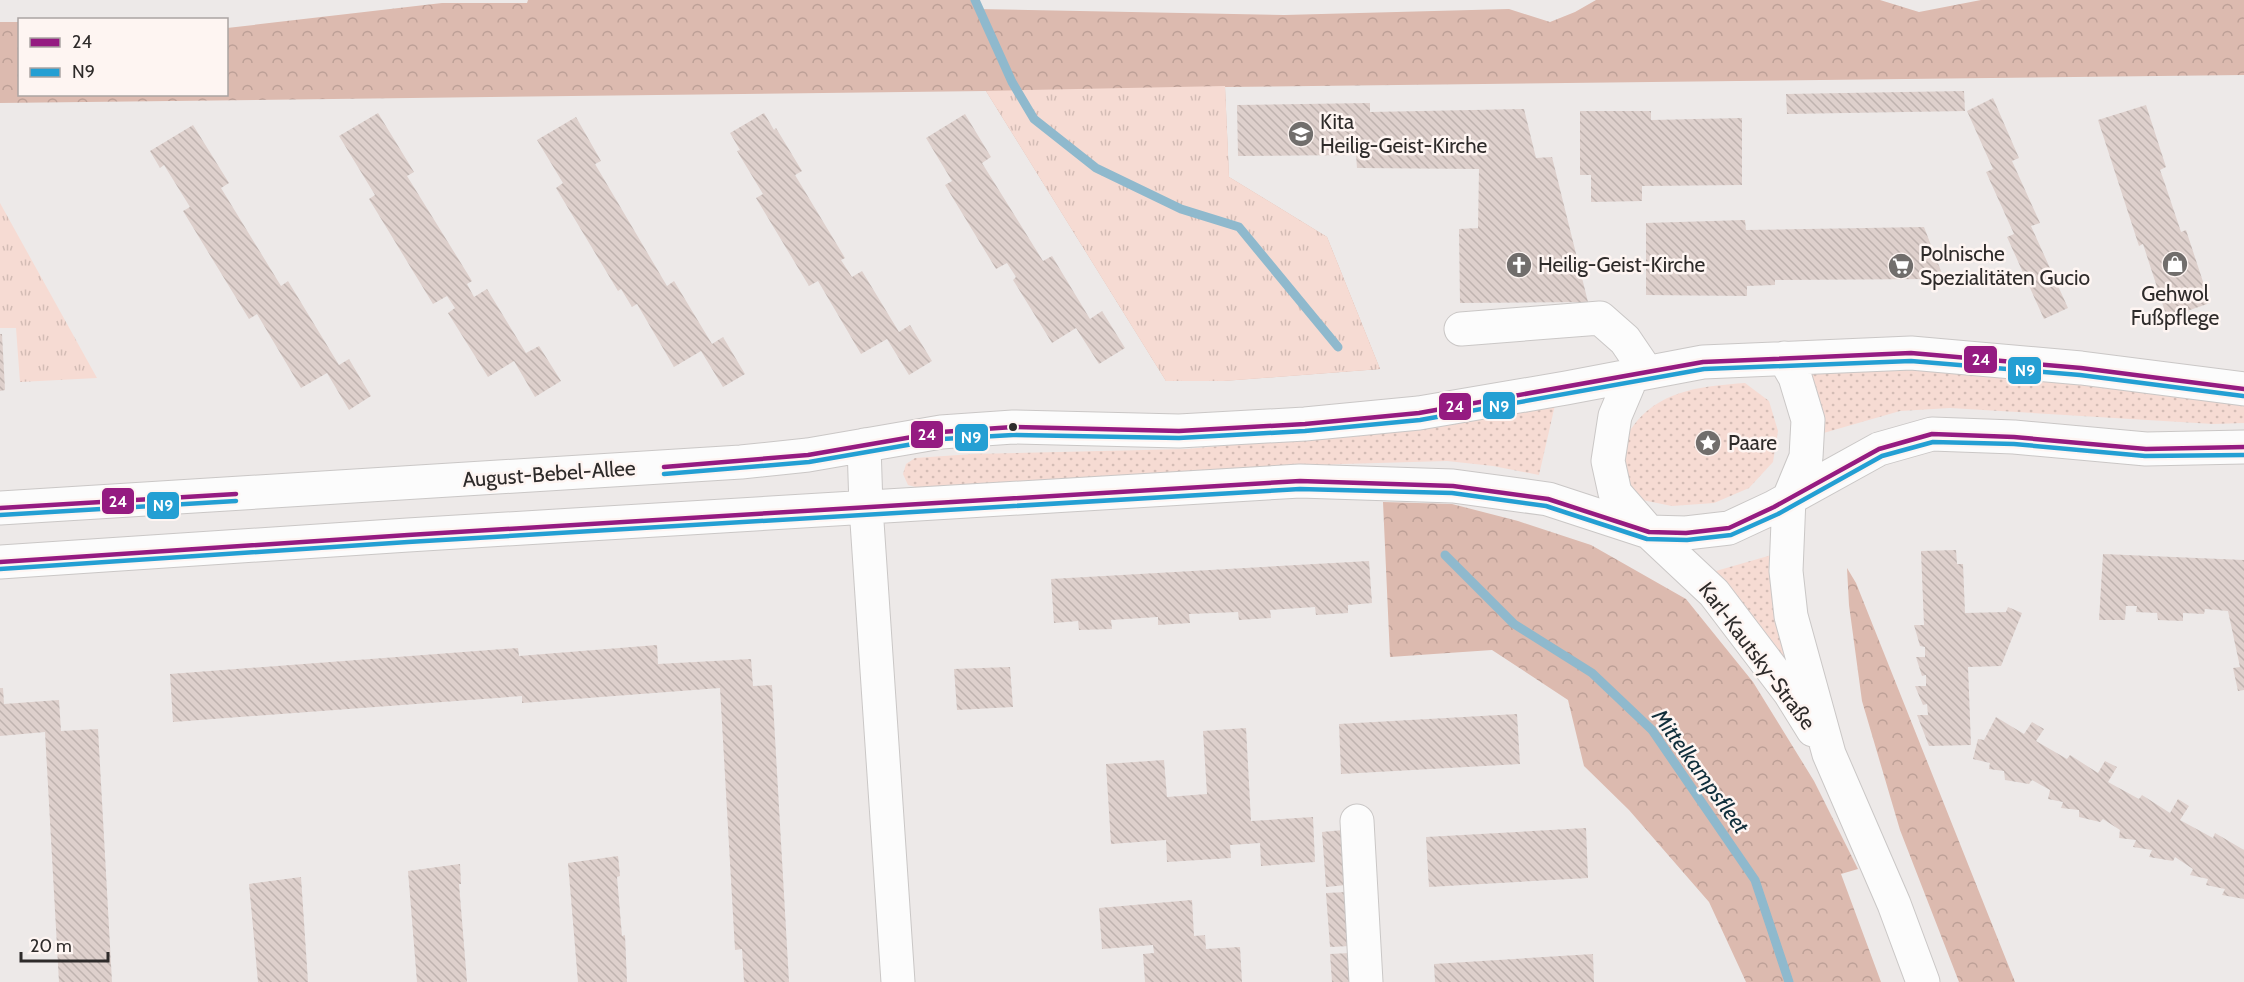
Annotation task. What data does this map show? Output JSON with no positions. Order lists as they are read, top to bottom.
{
  "streets": {
    "street": ["August-Bebel-Allee", "Karl-Kautsky-Straße"]
  },
  "crossings": [
    ["August-Bebel-Allee", "Karl-Kautsky-Straße"]
  ],
  "water": ["Mittelkampsfleet"],
  "places": {
    "school or university": ["Kita Heilig-Geist-Kirche"],
    "shop": ["Gehwol Fußpflege"],
    "church": ["Heilig-Geist-Kirche"],
    "supermarket": ["Polnische Spezialitäten Gucio"],
    "place": ["Paare"]
  },
  "lines": ["transit line 24", "transit line N9"],
  "legend": ["24", "N9"],
  "scale_bar": "20 m"
}
